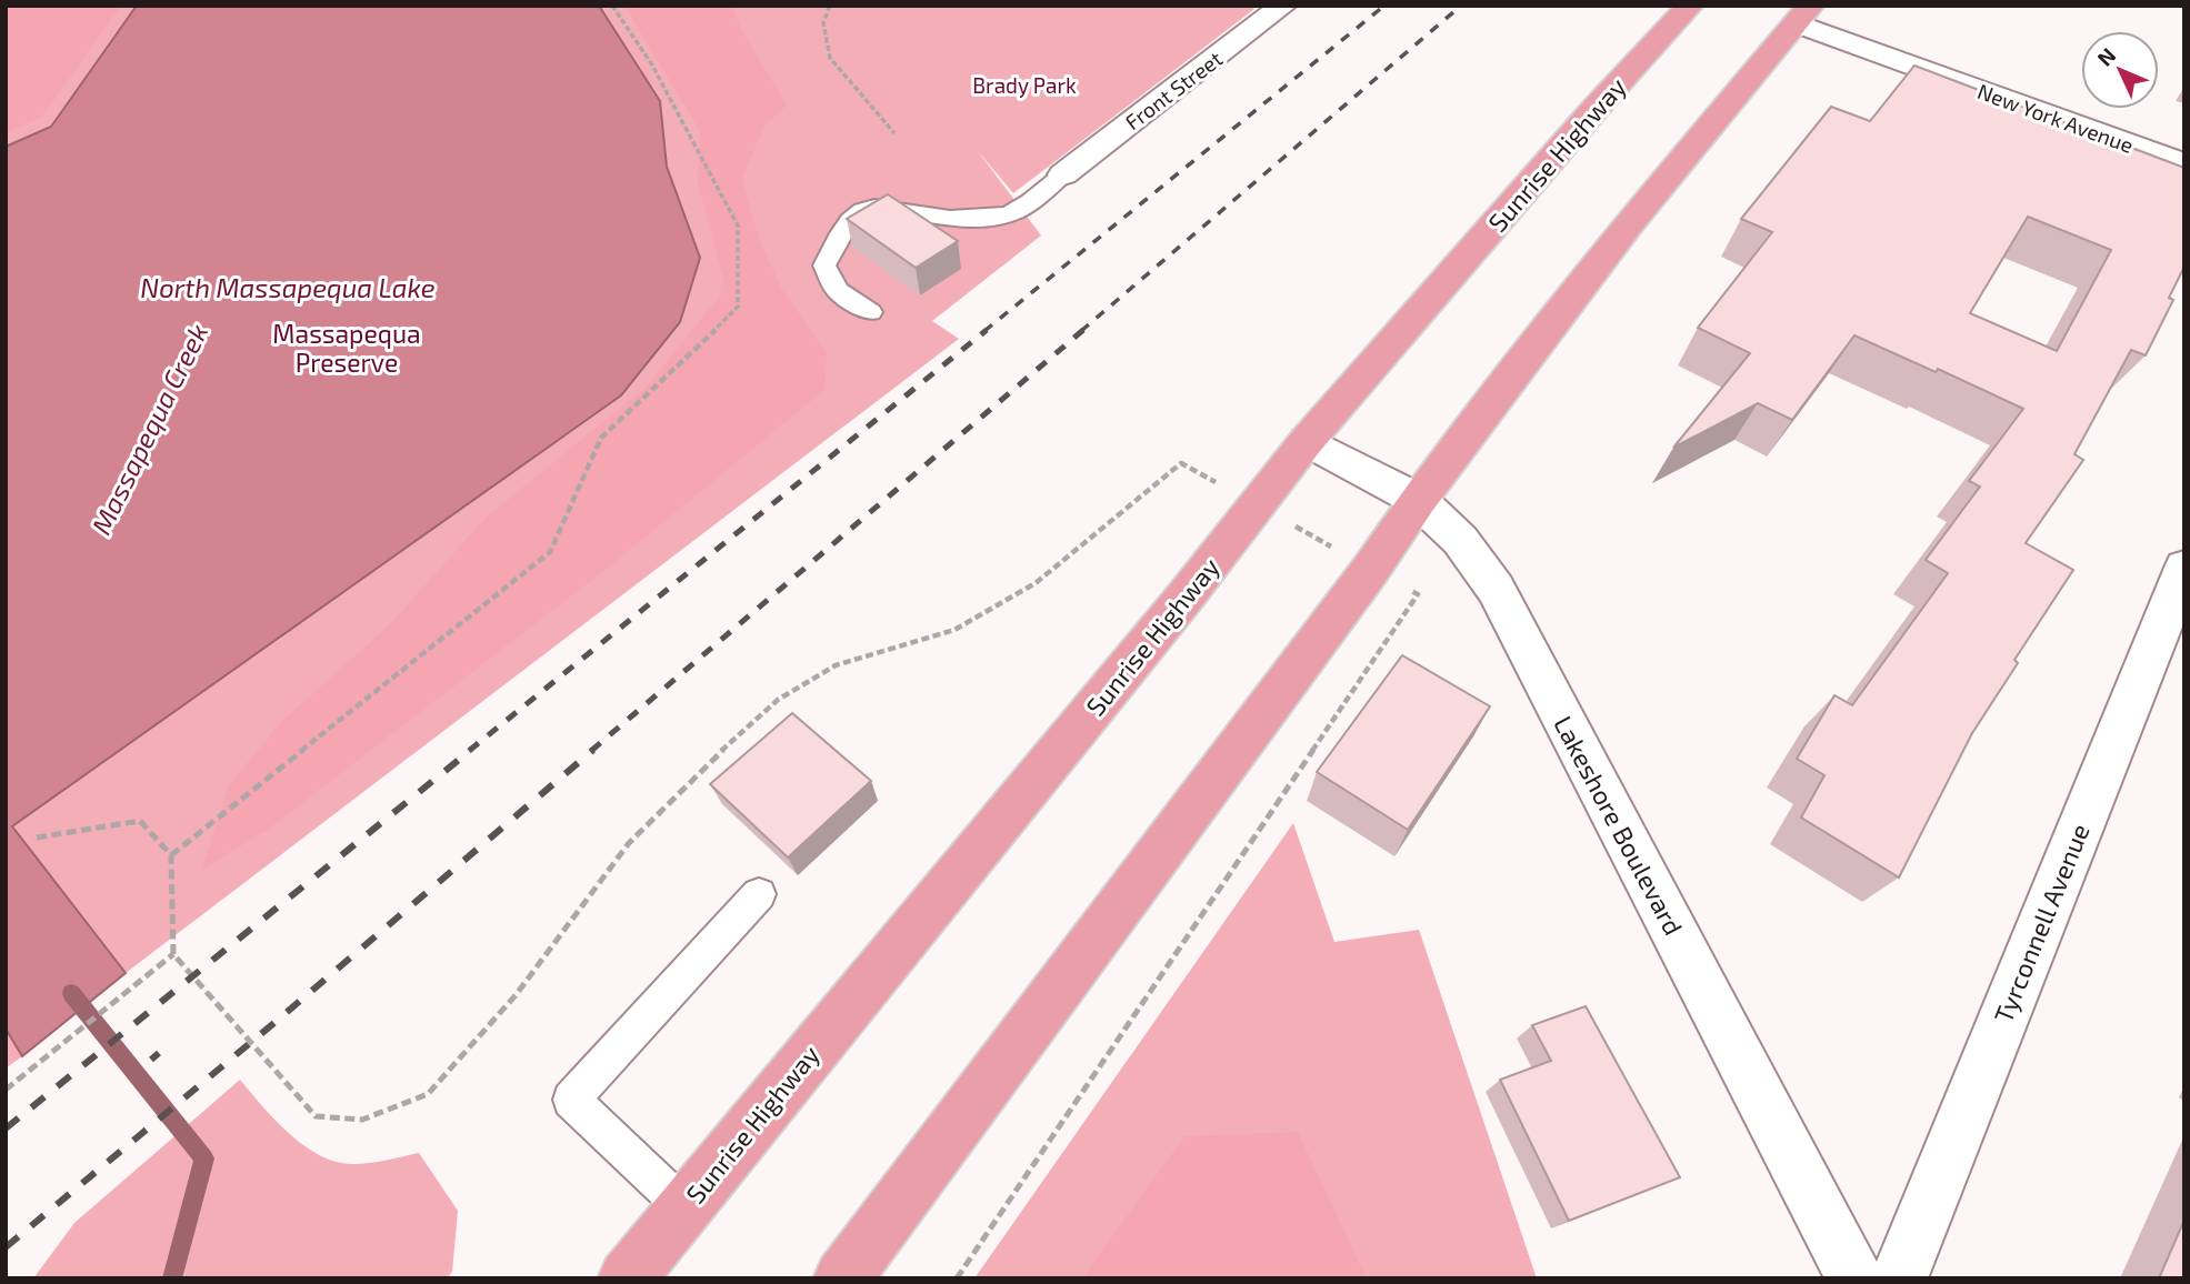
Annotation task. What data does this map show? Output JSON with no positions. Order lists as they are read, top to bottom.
{
  "streets": {
    "highway": ["Sunrise Highway"],
    "street": [
      "Front Street",
      "New York Avenue",
      "Lakeshore Boulevard",
      "Tyrconnell Avenue"
    ]
  },
  "crossings": [
    ["Sunrise Highway", "Lakeshore Boulevard"]
  ],
  "water": ["North Massapequa Lake", "Massapequa Creek"],
  "parks": ["Brady Park", "Massapequa Preserve"],
  "north": "top left"
}
